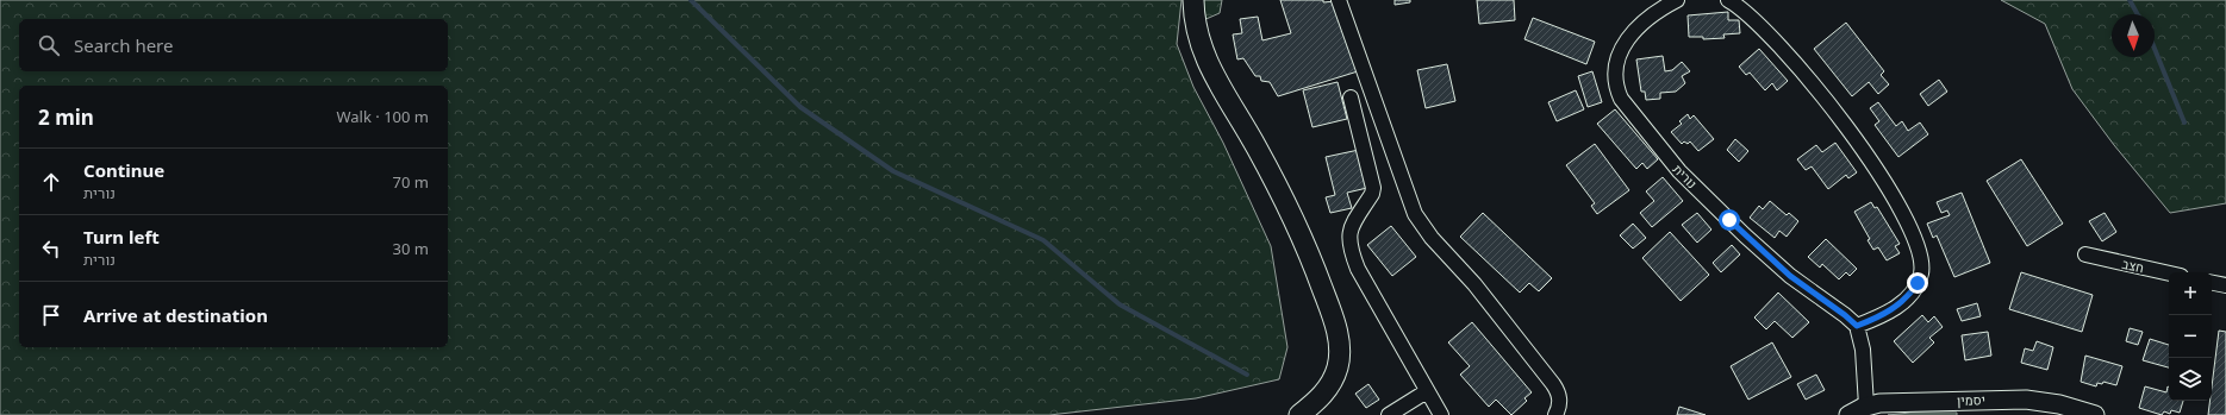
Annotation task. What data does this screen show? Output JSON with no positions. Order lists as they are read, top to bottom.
{
  "streets": {
    "street": ["נורית", "חצב", "יסמין"]
  },
  "north": "bottom",
  "page": {
    "search": "Search here",
    "heading": ["2 min", "Walk · 100 m"],
    "list": [
      ["Continue", "נורית", "70 m"],
      ["Turn left", "נורית", "30 m"],
      "Arrive at destination"
    ],
    "map_buttons": ["+", "−"]
  }
}
